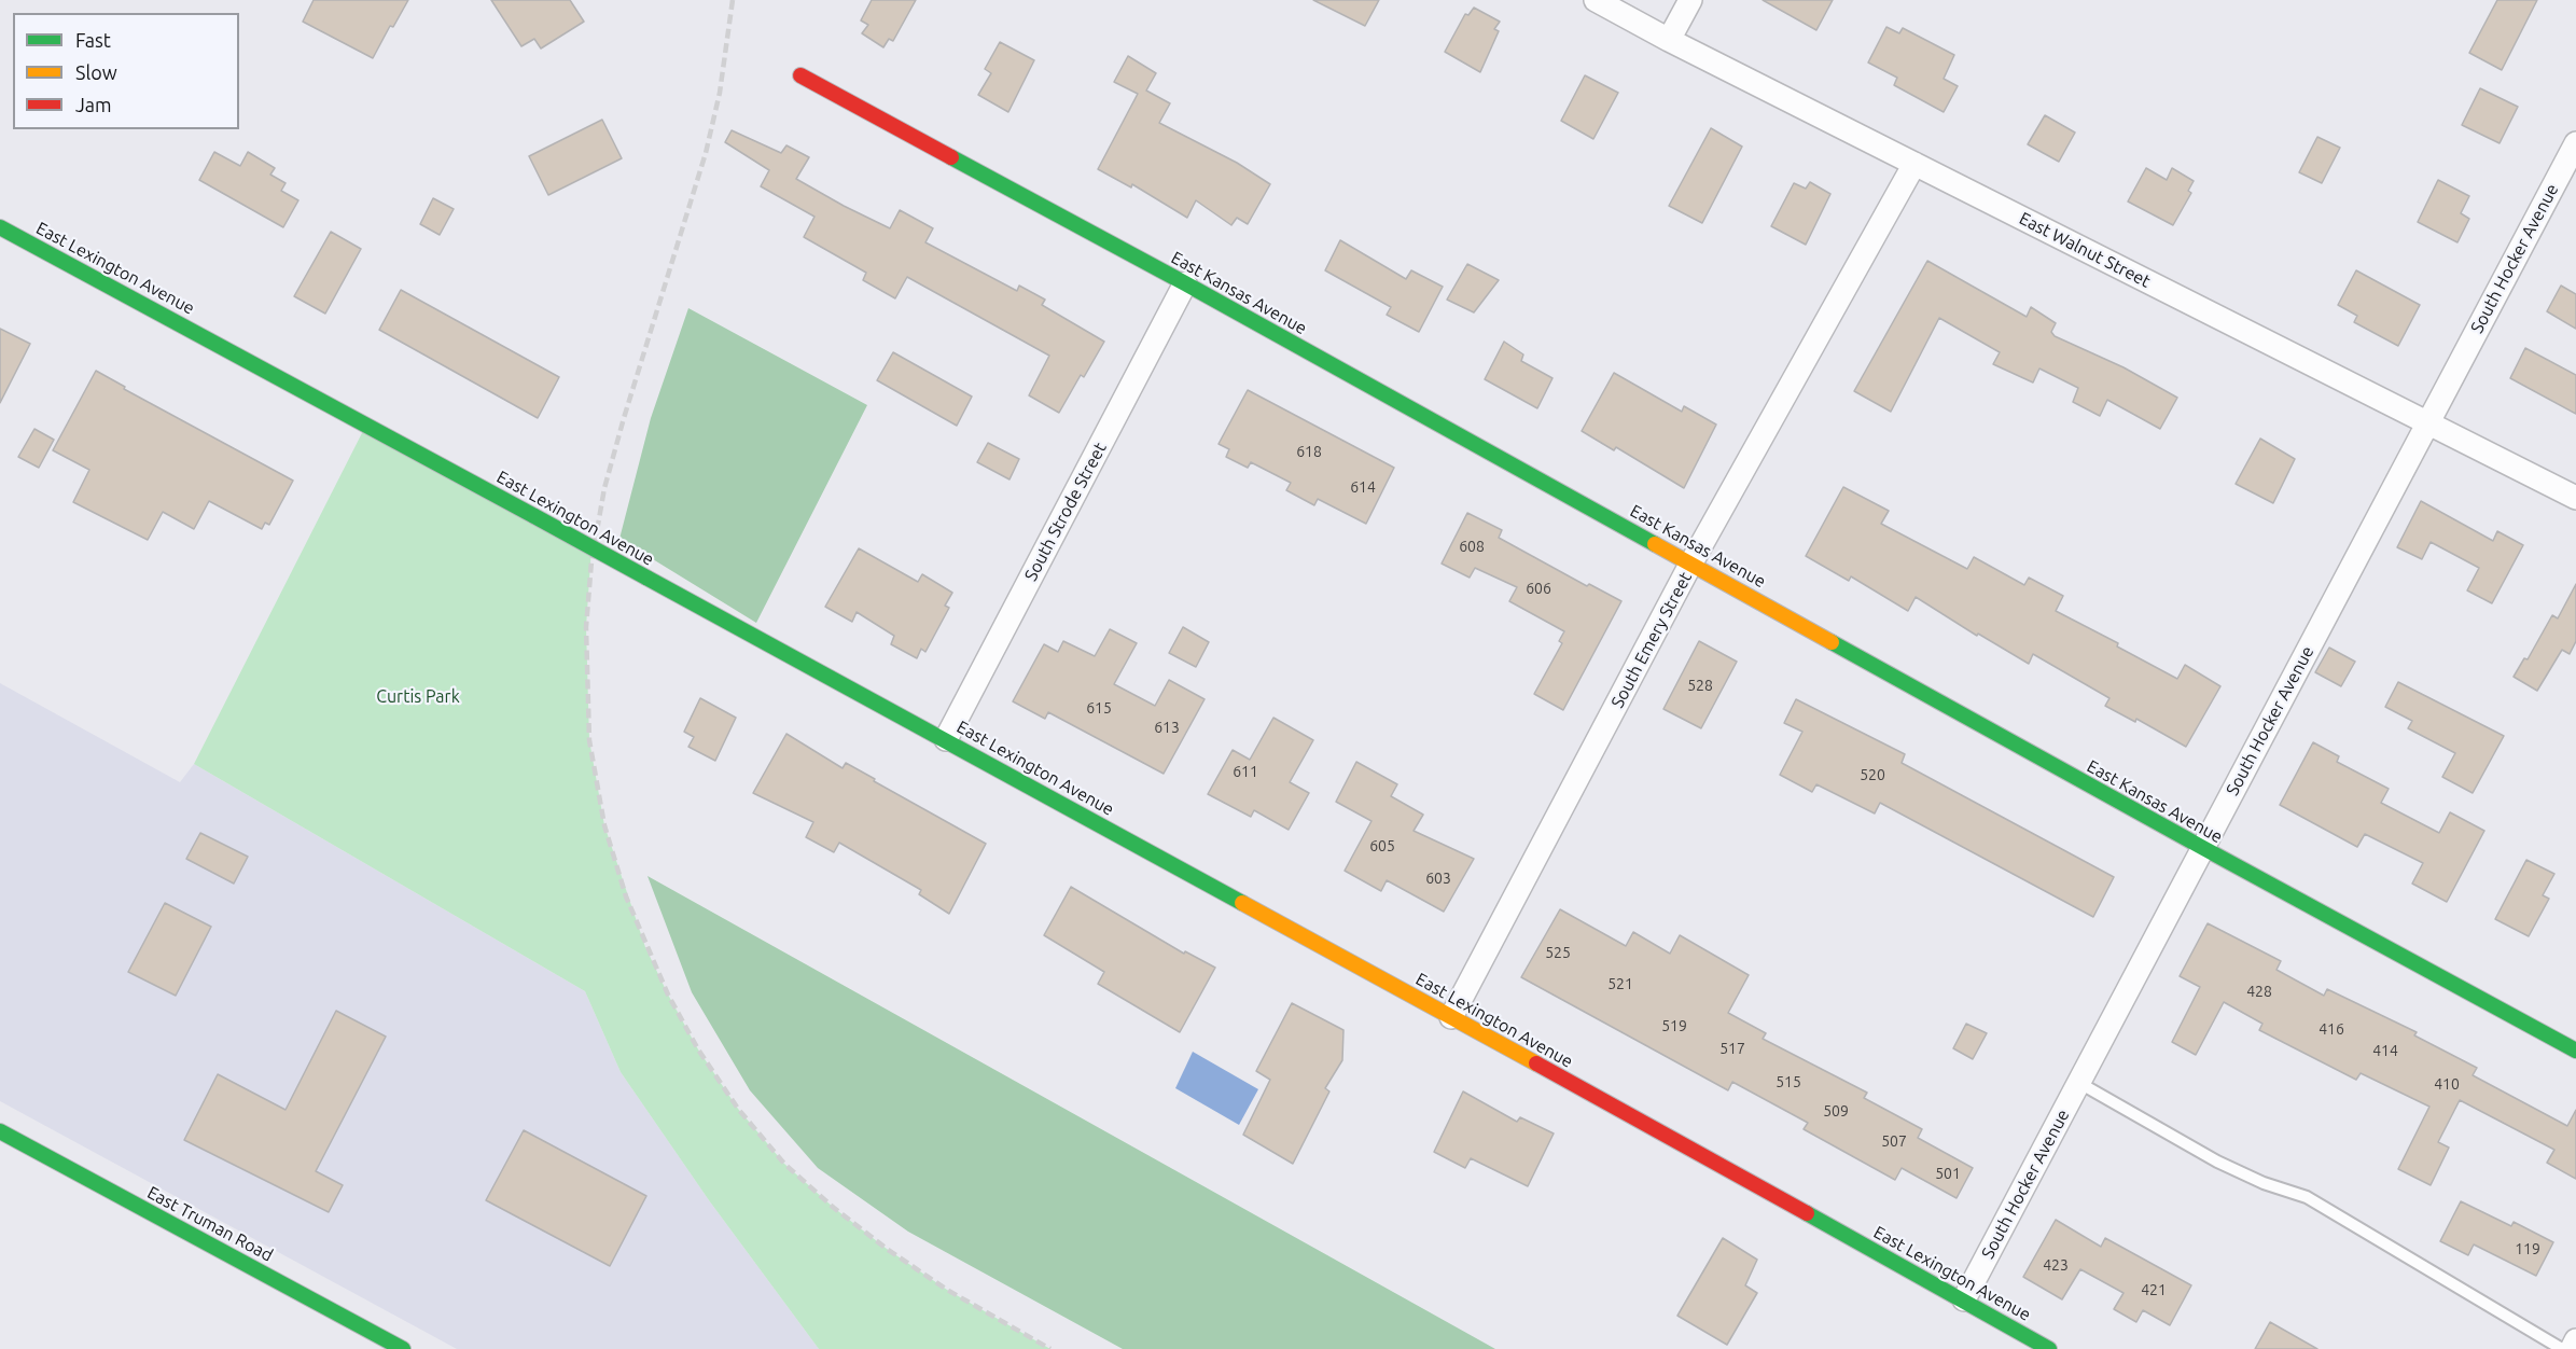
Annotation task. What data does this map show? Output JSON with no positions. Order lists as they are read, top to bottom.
{
  "streets": {
    "street": [
      "East Walnut Street",
      "South Hocker Avenue",
      "East Lexington Avenue",
      "East Kansas Avenue",
      "South Strode Street",
      "South Emery Street",
      "East Truman Road"
    ]
  },
  "crossings": [
    ["East Walnut Street", "South Hocker Avenue"],
    ["East Walnut Street", "South Emery Street"],
    ["South Hocker Avenue", "East Lexington Avenue"],
    ["South Hocker Avenue", "East Kansas Avenue"],
    ["East Lexington Avenue", "South Strode Street"],
    ["East Lexington Avenue", "South Emery Street"],
    ["East Kansas Avenue", "South Strode Street"],
    ["East Kansas Avenue", "South Emery Street"]
  ],
  "parks": ["Curtis Park"],
  "house_numbers": [
    "618",
    "614",
    "608",
    "606",
    "528",
    "615",
    "613",
    "611",
    "520",
    "605",
    "603",
    "525",
    "521",
    "428",
    "519",
    "416",
    "517",
    "414",
    "515",
    "410",
    "509",
    "507",
    "501",
    "119",
    "423",
    "421"
  ],
  "legend": ["Fast", "Slow", "Jam"]
}
